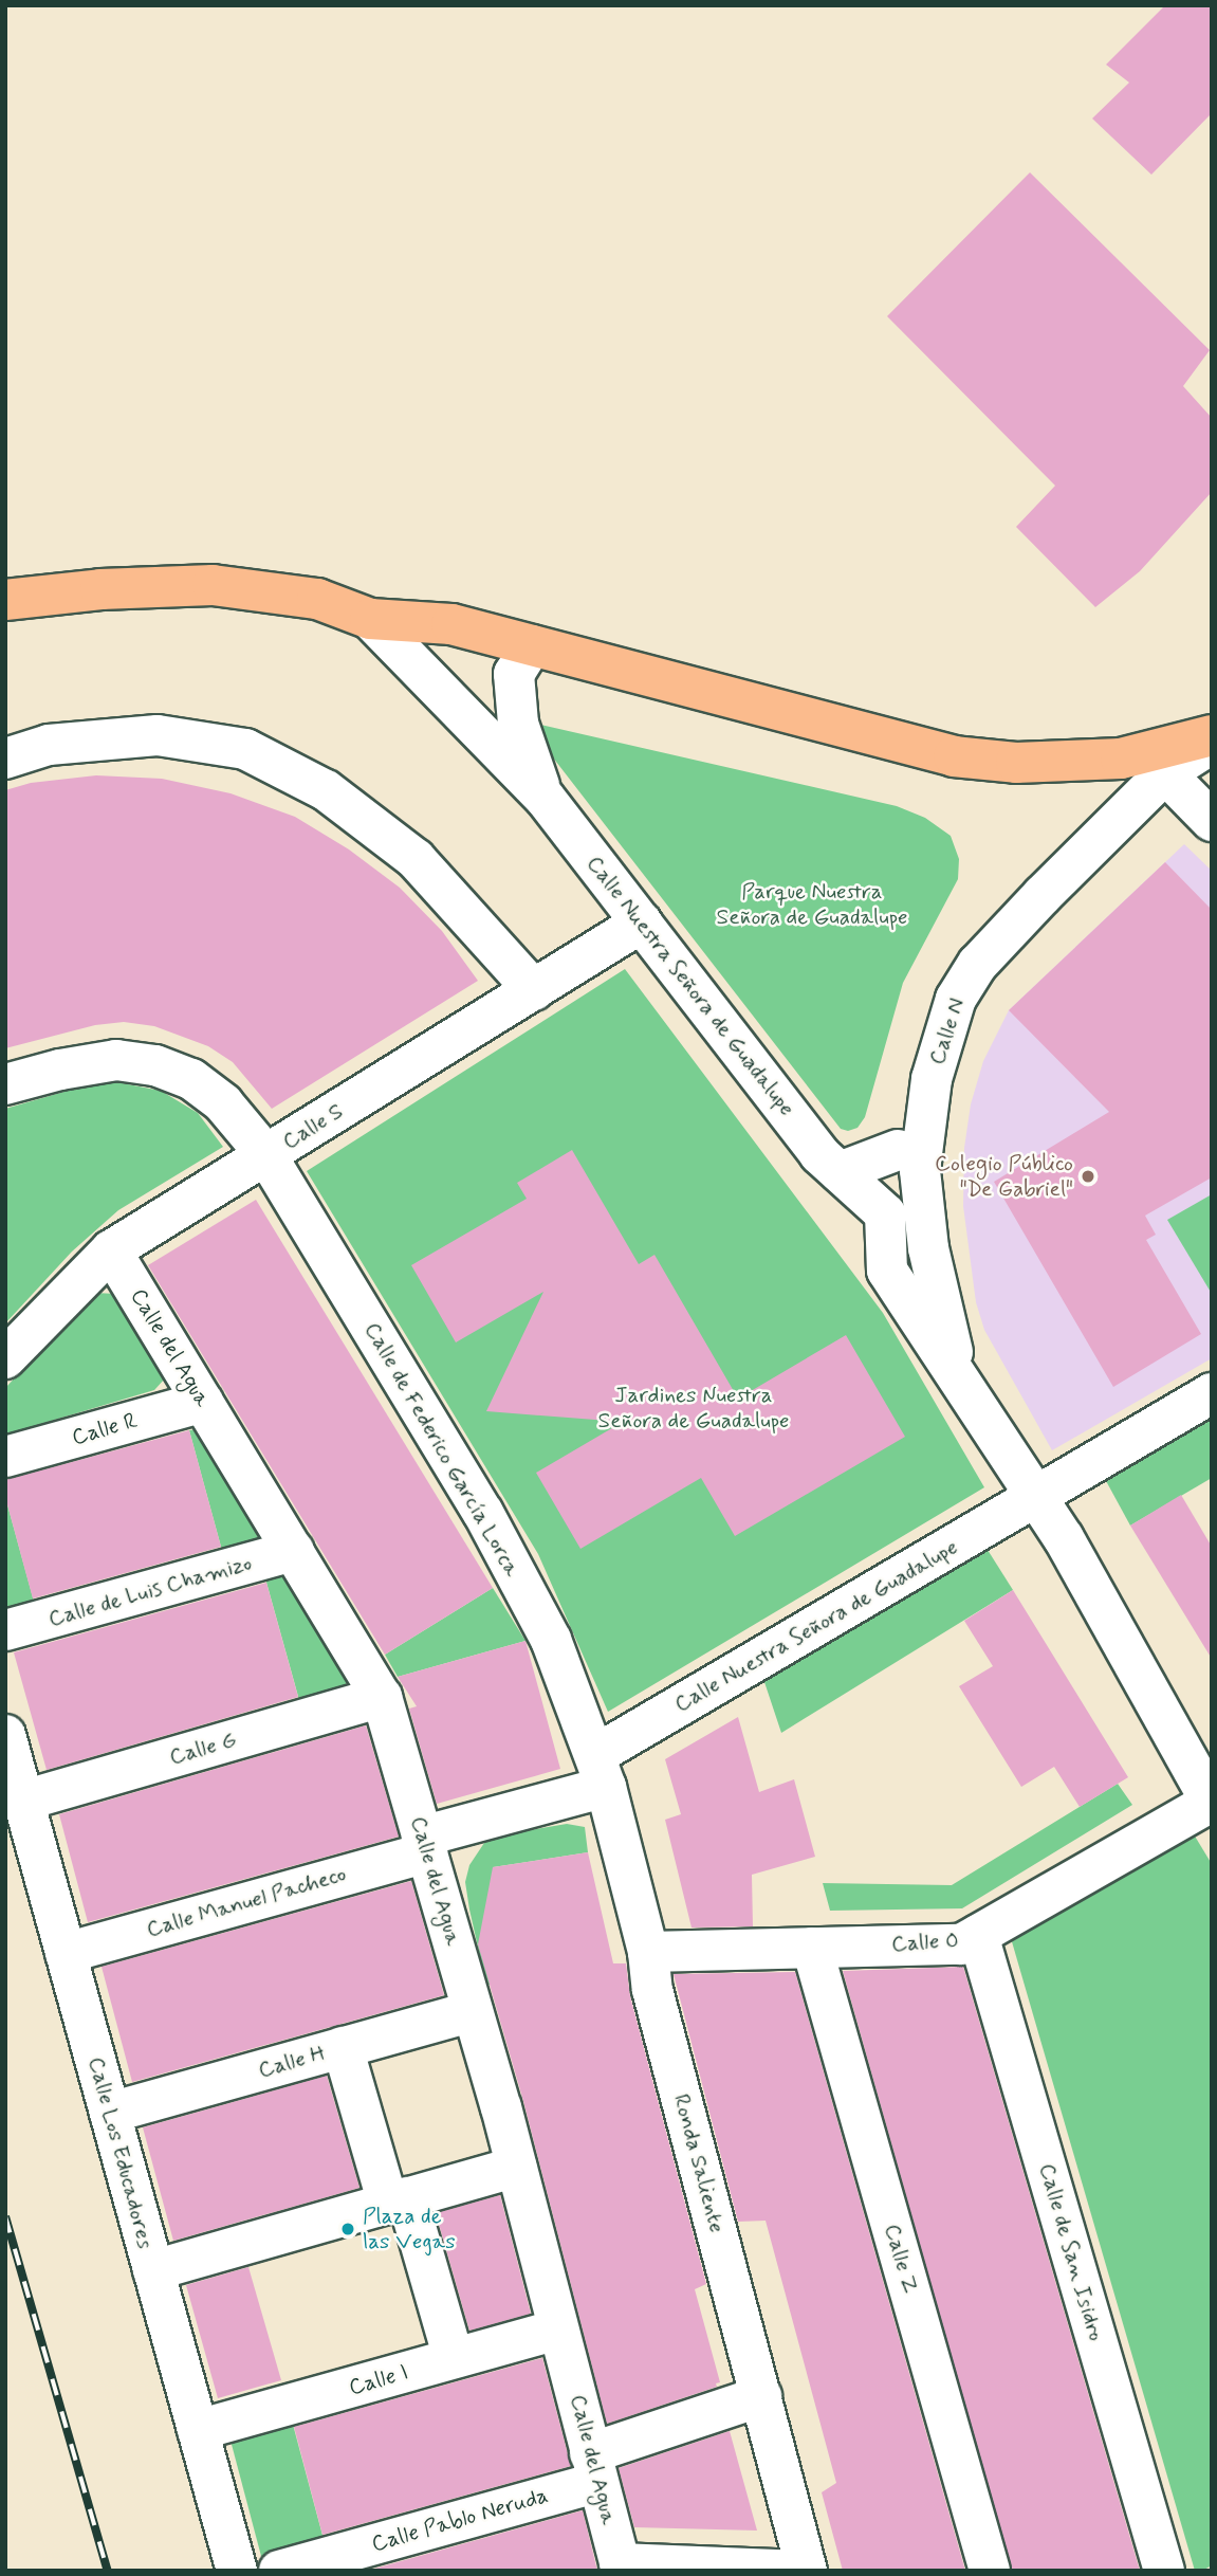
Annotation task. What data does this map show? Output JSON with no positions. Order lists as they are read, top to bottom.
{
  "streets": {
    "street": [
      "Calle Nuestra Señora de Guadalupe",
      "Calle N",
      "Calle S",
      "Calle del Agua",
      "Calle R",
      "Calle de Federico García Lorca",
      "Calle de Luis Chamizo",
      "Calle G",
      "Calle Manuel Pacheco",
      "Calle O",
      "Calle H",
      "Calle Los Educadores",
      "Ronda Saliente",
      "Calle de San Isidro",
      "Calle Z",
      "Calle I",
      "Calle Pablo Neruda"
    ]
  },
  "crossings": [
    ["Calle Nuestra Señora de Guadalupe", "Calle S"],
    ["Calle Nuestra Señora de Guadalupe", "Calle del Agua"],
    ["Calle Nuestra Señora de Guadalupe", "Calle de Federico García Lorca"],
    ["Calle Nuestra Señora de Guadalupe", "Calle Manuel Pacheco"],
    ["Calle Nuestra Señora de Guadalupe", "Ronda Saliente"],
    ["Calle S", "Calle del Agua"],
    ["Calle S", "Calle de Federico García Lorca"],
    ["Calle del Agua", "Calle R"],
    ["Calle del Agua", "Calle de Luis Chamizo"],
    ["Calle del Agua", "Calle G"],
    ["Calle del Agua", "Calle Manuel Pacheco"],
    ["Calle del Agua", "Calle H"],
    ["Calle del Agua", "Calle I"],
    ["Calle del Agua", "Calle Pablo Neruda"],
    ["Calle de Federico García Lorca", "Ronda Saliente"],
    ["Calle G", "Calle Los Educadores"],
    ["Calle Manuel Pacheco", "Calle Los Educadores"],
    ["Calle O", "Ronda Saliente"],
    ["Calle O", "Calle de San Isidro"],
    ["Calle O", "Calle Z"],
    ["Calle H", "Calle Los Educadores"],
    ["Calle Los Educadores", "Calle I"],
    ["Ronda Saliente", "Calle Pablo Neruda"]
  ],
  "parks": ["Parque Nuestra Señora de Guadalupe", "Jardines Nuestra Señora de Guadalupe"],
  "places": ["Colegio Público \"De Gabriel\"", "Plaza de las Vegas"]
}
